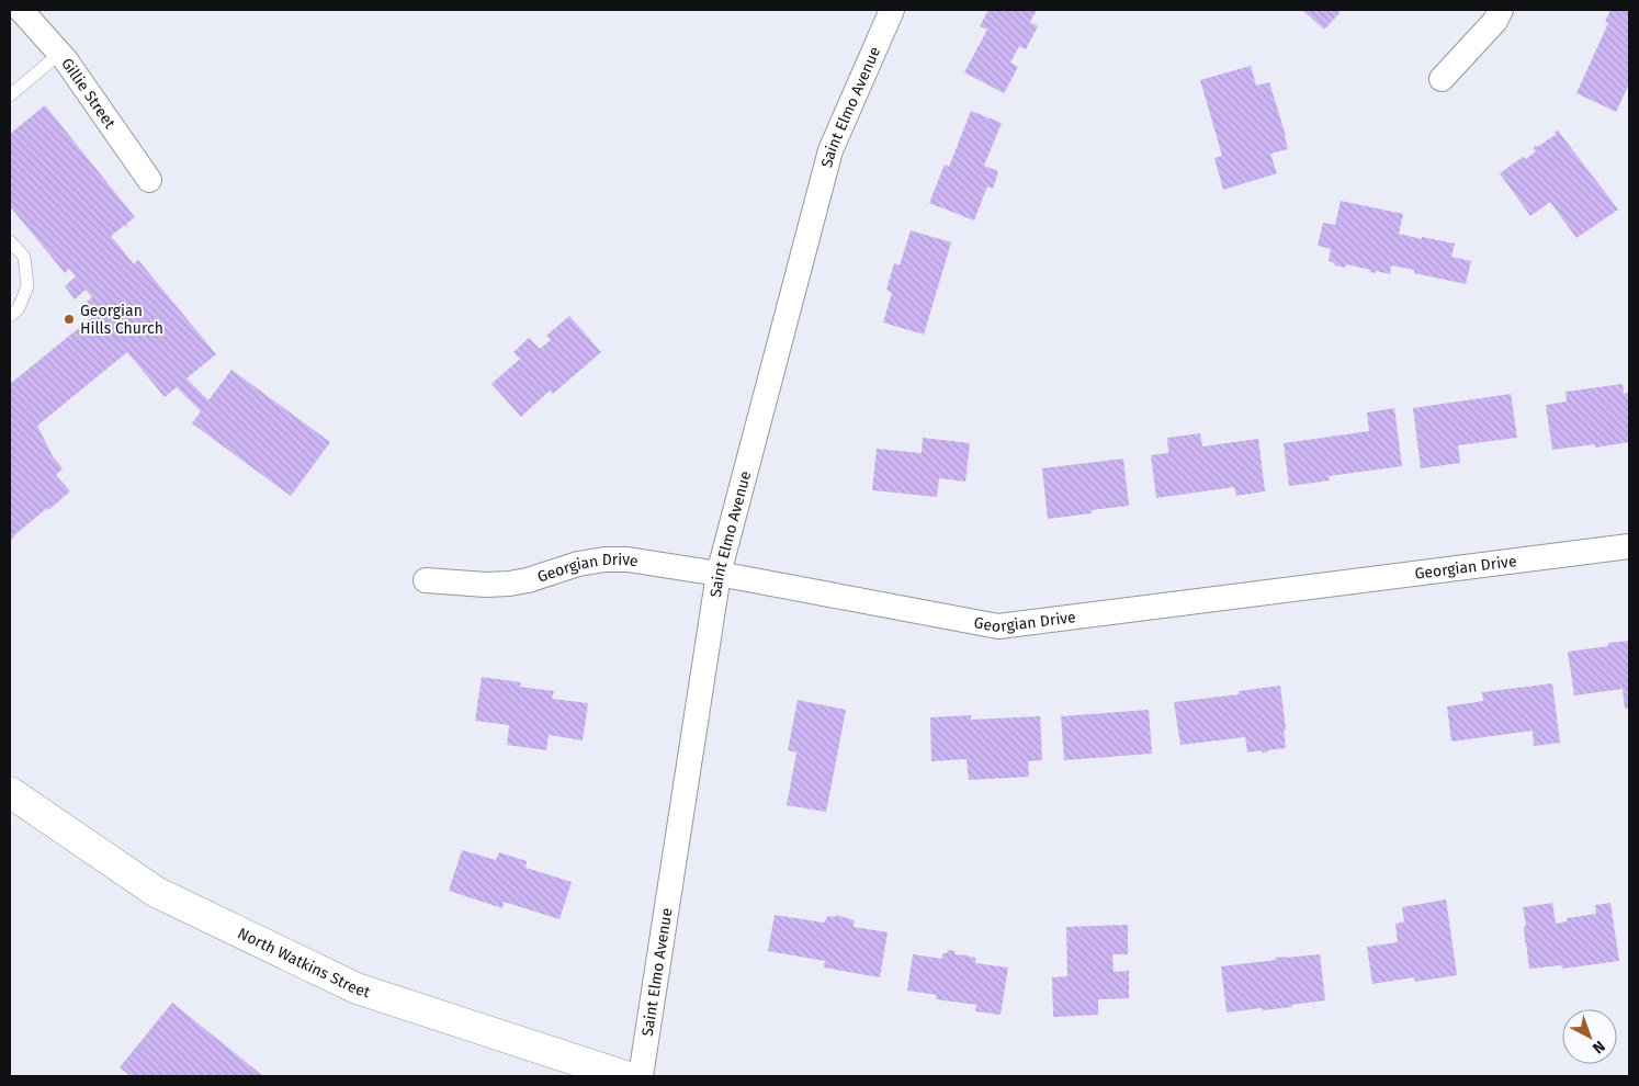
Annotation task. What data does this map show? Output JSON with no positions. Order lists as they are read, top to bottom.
{
  "streets": {
    "main road": ["North Watkins Street"],
    "street": ["Gillie Street", "Saint Elmo Avenue", "Georgian Drive"]
  },
  "crossings": [
    ["Saint Elmo Avenue", "Georgian Drive"]
  ],
  "places": ["Georgian Hills Church"],
  "north": "bottom right"
}
